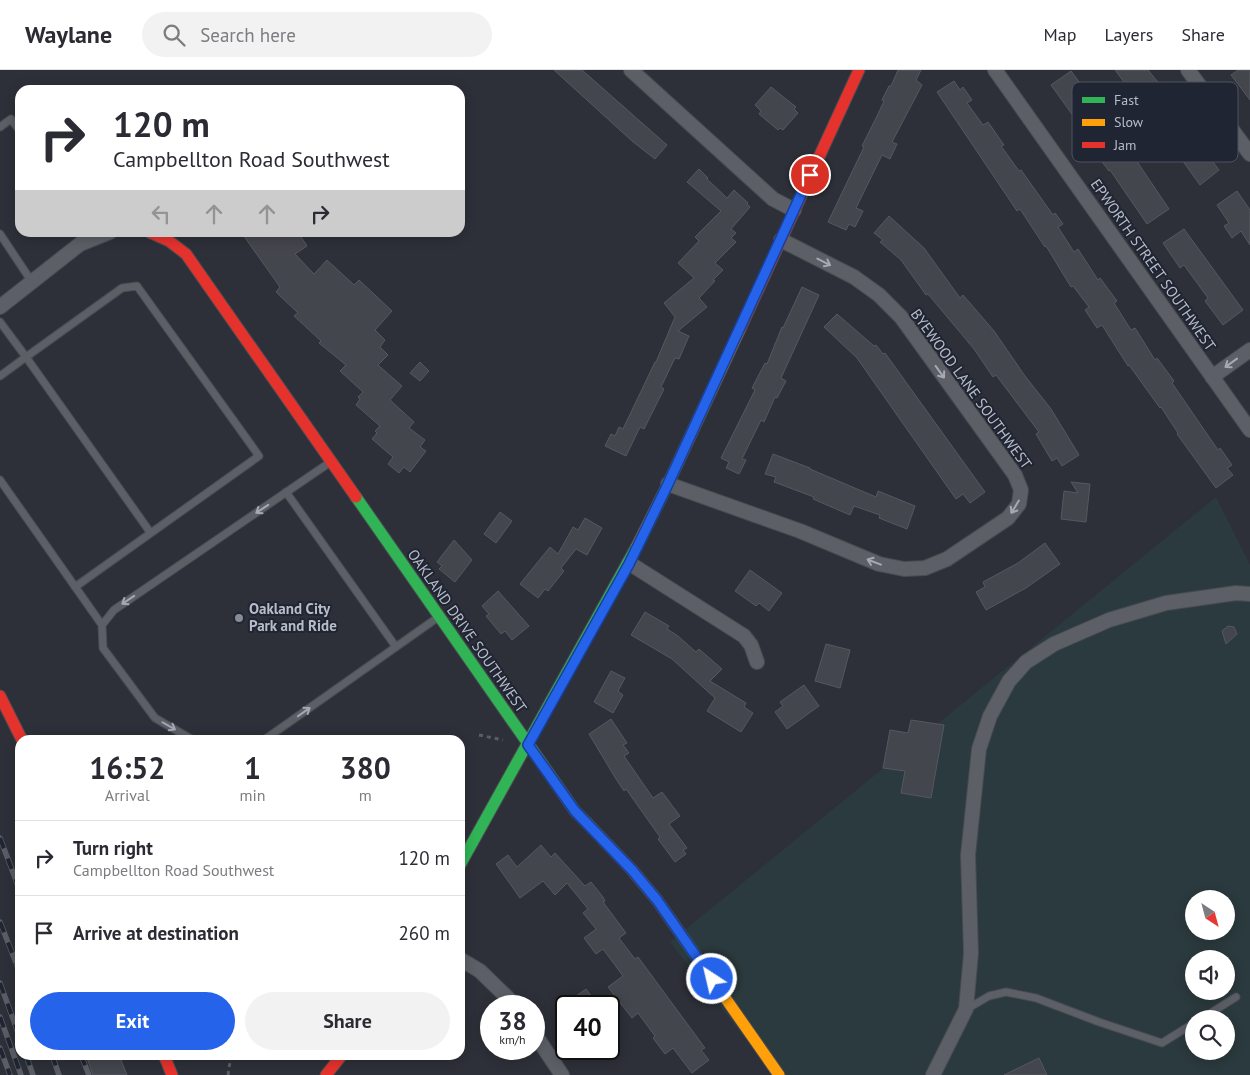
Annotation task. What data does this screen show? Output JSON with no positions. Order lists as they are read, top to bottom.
{
  "streets": {
    "street": ["EPWORTH STREET SOUTHWEST", "BYEWOOD LANE SOUTHWEST", "OAKLAND DRIVE SOUTHWEST"]
  },
  "places": ["Oakland City Park and Ride"],
  "legend": ["Fast", "Slow", "Jam"],
  "north": "bottom right",
  "page": {
    "header": "Waylane",
    "search": "Search here",
    "nav": ["Map", "Layers", "Share"],
    "turn": ["120 m", "Campbellton Road Southwest"],
    "eta": [
      "16:52",
      "Arrival",
      "1",
      "min",
      "380",
      "m"
    ],
    "list": [
      {
        "name": "Turn right",
        "note": "Campbellton Road Southwest",
        "value": "120 m"
      },
      {
        "name": "Arrive at destination",
        "value": "260 m"
      }
    ],
    "buttons": ["Exit", "Share"],
    "speed": "38 km/h",
    "limit": "40"
  }
}
